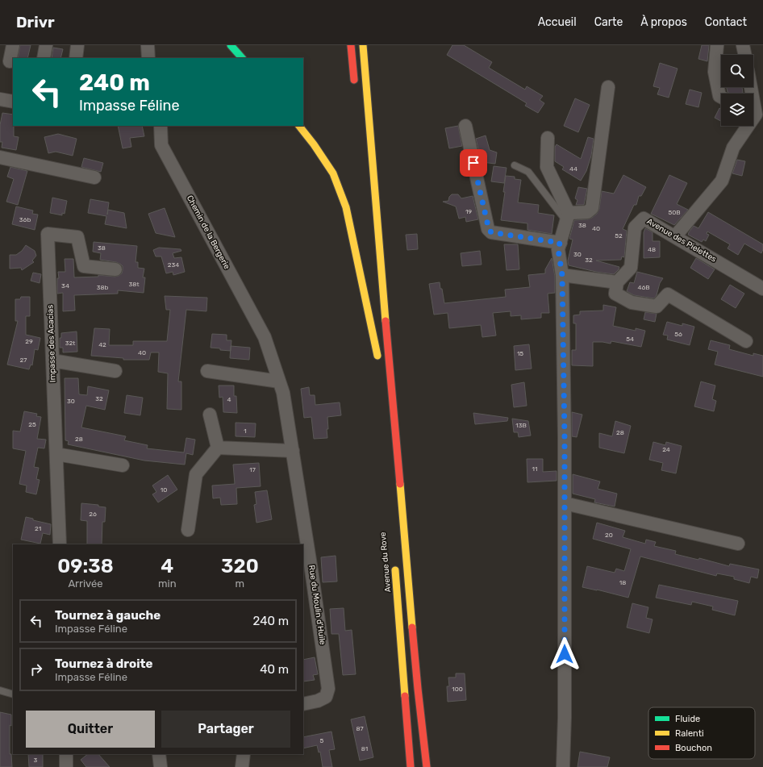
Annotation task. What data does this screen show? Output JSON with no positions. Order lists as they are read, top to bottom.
{
  "streets": {
    "main road": ["Avenue du Rove"],
    "street": [
      "Chemin de la Bergerie",
      "Avenue des Pielettes",
      "Impasse des Acacias",
      "Rue du Moulin d'Huile"
    ]
  },
  "crossings": [
    ["Chemin de la Bergerie", "Rue du Moulin d'Huile"]
  ],
  "house_numbers": [
    "44",
    "19",
    "50B",
    "36b",
    "38",
    "40",
    "52",
    "38",
    "48",
    "30",
    "32",
    "234",
    "38t",
    "34",
    "38b",
    "46B",
    "56",
    "54",
    "29",
    "32t",
    "42",
    "40",
    "15",
    "27",
    "32",
    "4",
    "30",
    "25",
    "13B",
    "1",
    "28",
    "28",
    "24",
    "11",
    "17",
    "10",
    "26",
    "21",
    "20",
    "18",
    "100",
    "87",
    "5",
    "81",
    "3"
  ],
  "legend": ["Fluide", "Ralenti", "Bouchon"],
  "page": {
    "header": "Drivr",
    "nav": [
      "Accueil",
      "Carte",
      "À propos",
      "Contact"
    ],
    "turn": ["240 m", "Impasse Féline"],
    "eta": [
      "09:38",
      "Arrivée",
      "4",
      "min",
      "320",
      "m"
    ],
    "list": [
      {
        "name": "Tournez à gauche",
        "note": "Impasse Féline",
        "value": "240 m"
      },
      {
        "name": "Tournez à droite",
        "note": "Impasse Féline",
        "value": "40 m"
      }
    ],
    "buttons": ["Quitter", "Partager"]
  }
}
